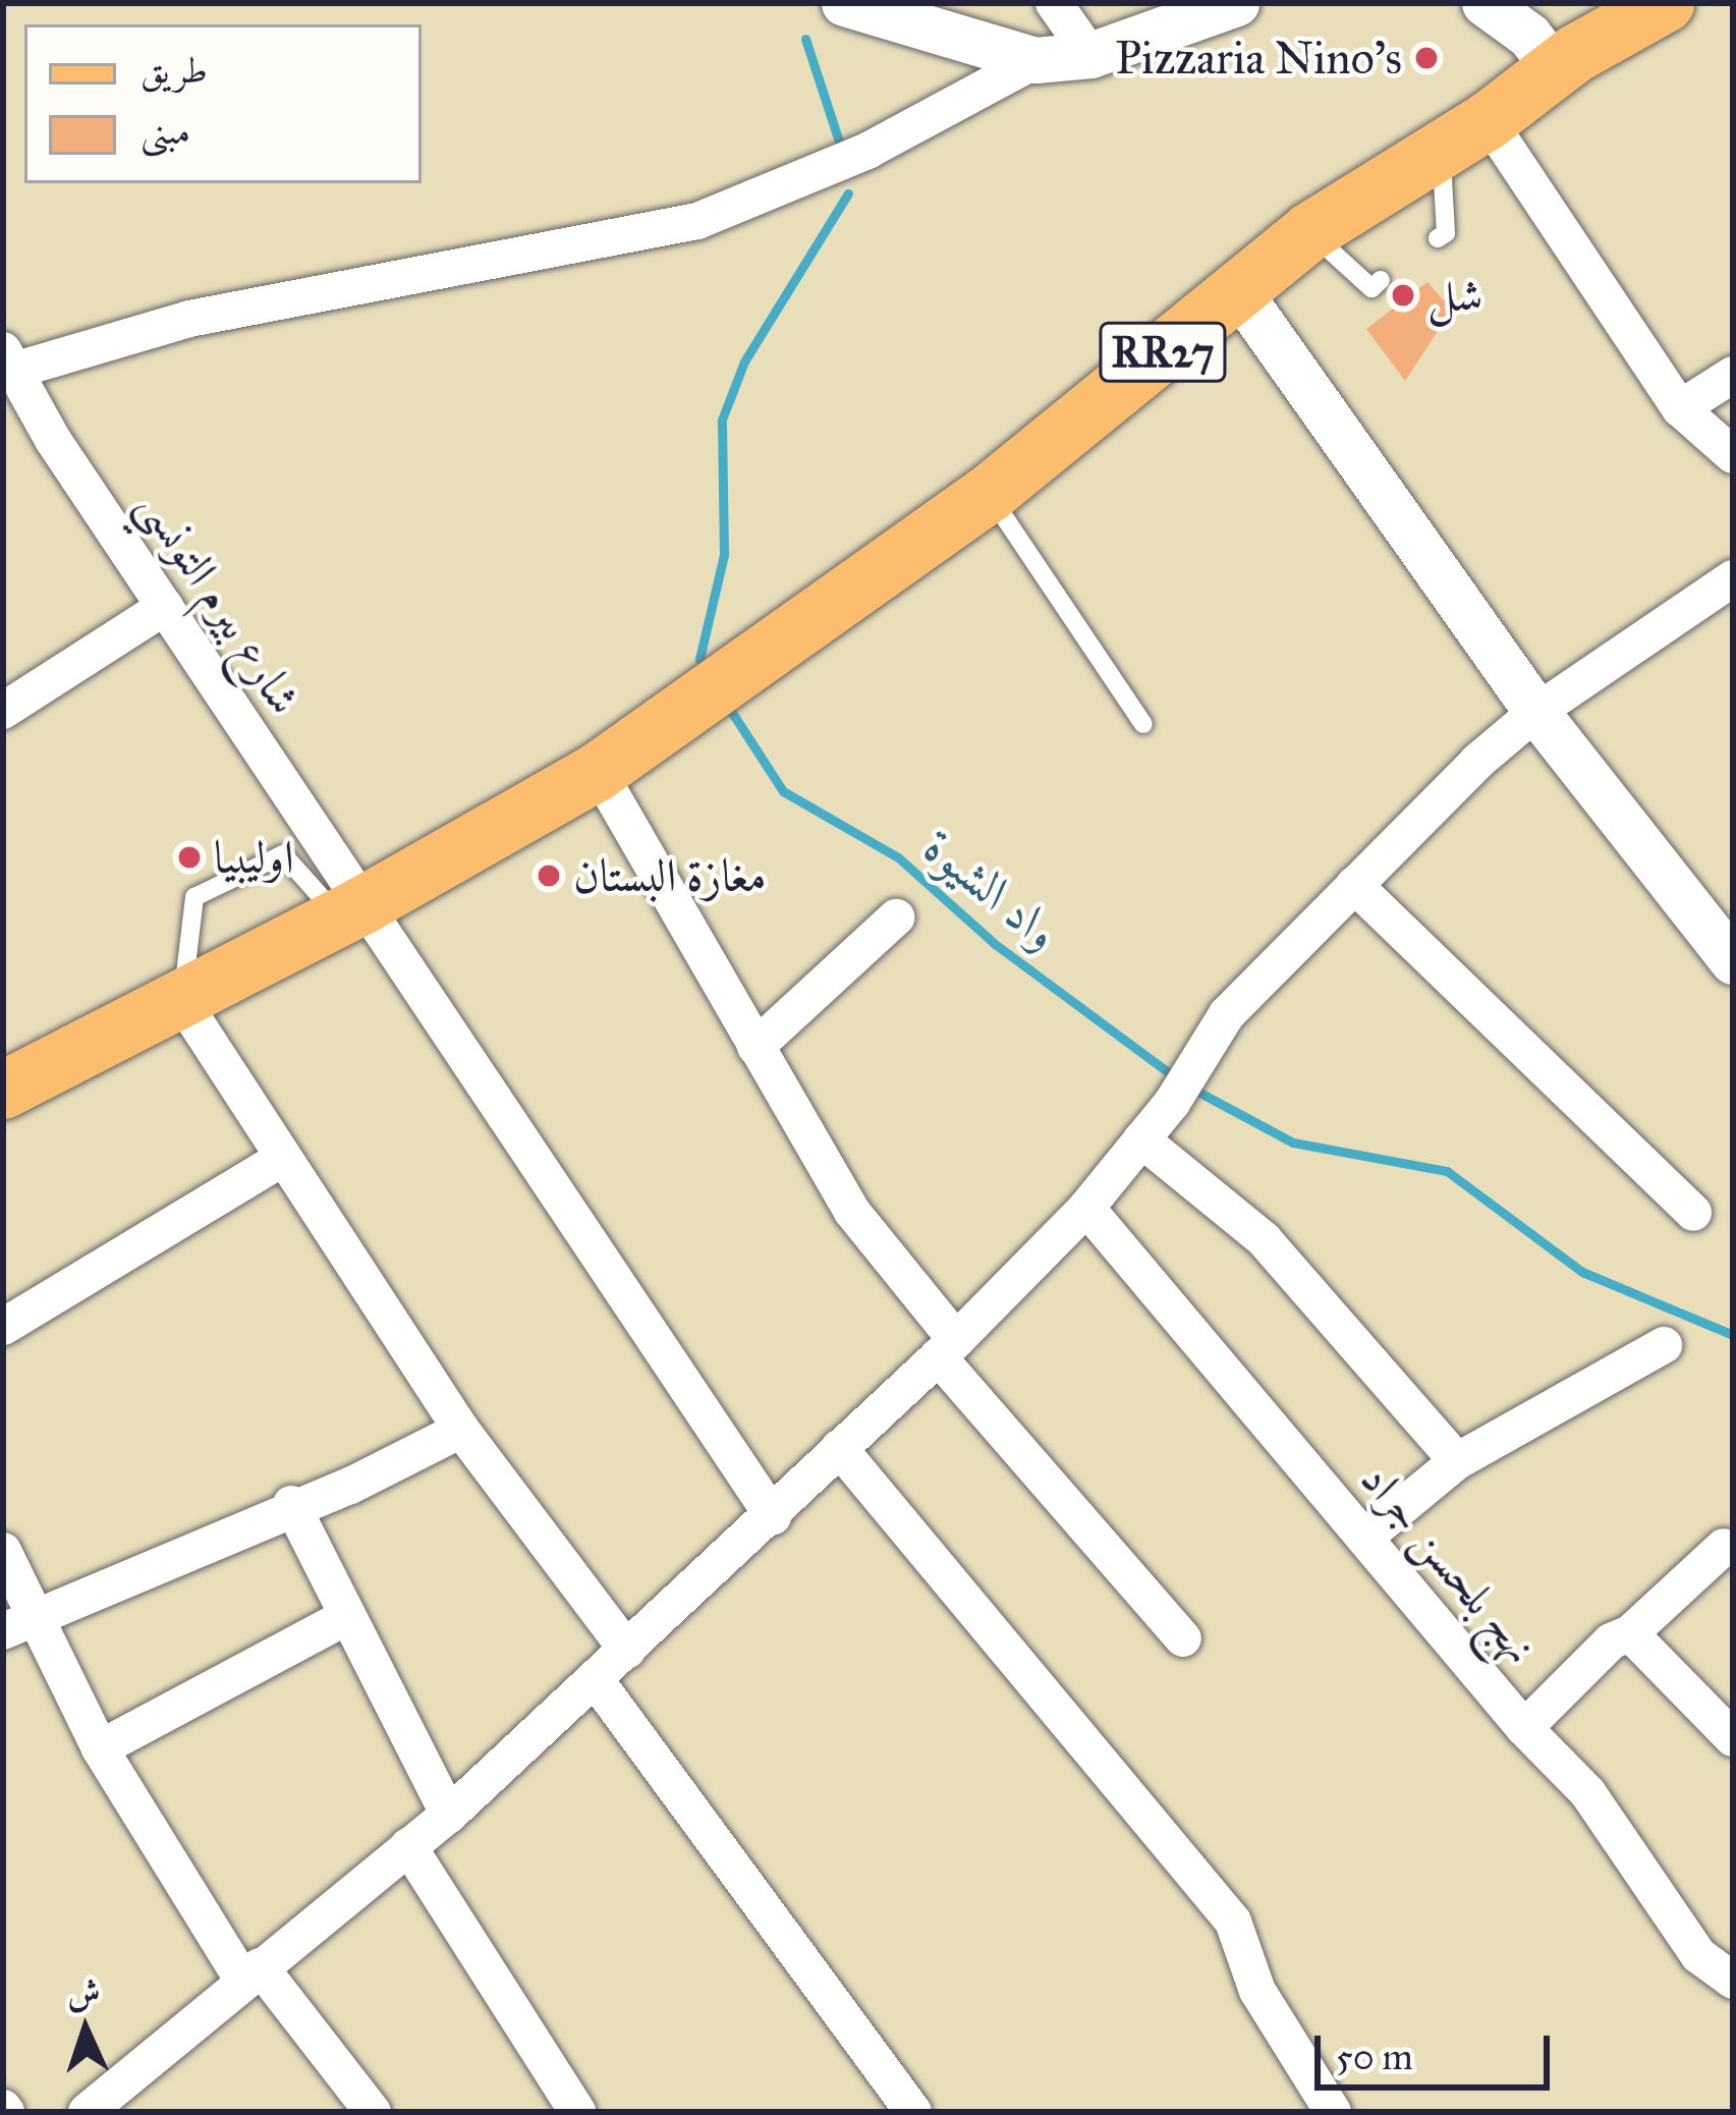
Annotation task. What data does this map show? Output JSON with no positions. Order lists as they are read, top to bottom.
{
  "streets": {
    "main road": ["RR27"],
    "street": ["شارع بيرم التونسي", "نهج بلحسن جراد"]
  },
  "crossings": [
    ["RR27", "شارع بيرم التونسي"]
  ],
  "water": ["واد الشيوة"],
  "places": [
    "Pizzaria Nino's",
    "شل",
    "اوليبيا",
    "مغازة البستان"
  ],
  "legend": ["طريق", "مبنى"],
  "scale_bar": "50 m",
  "north": "top"
}
